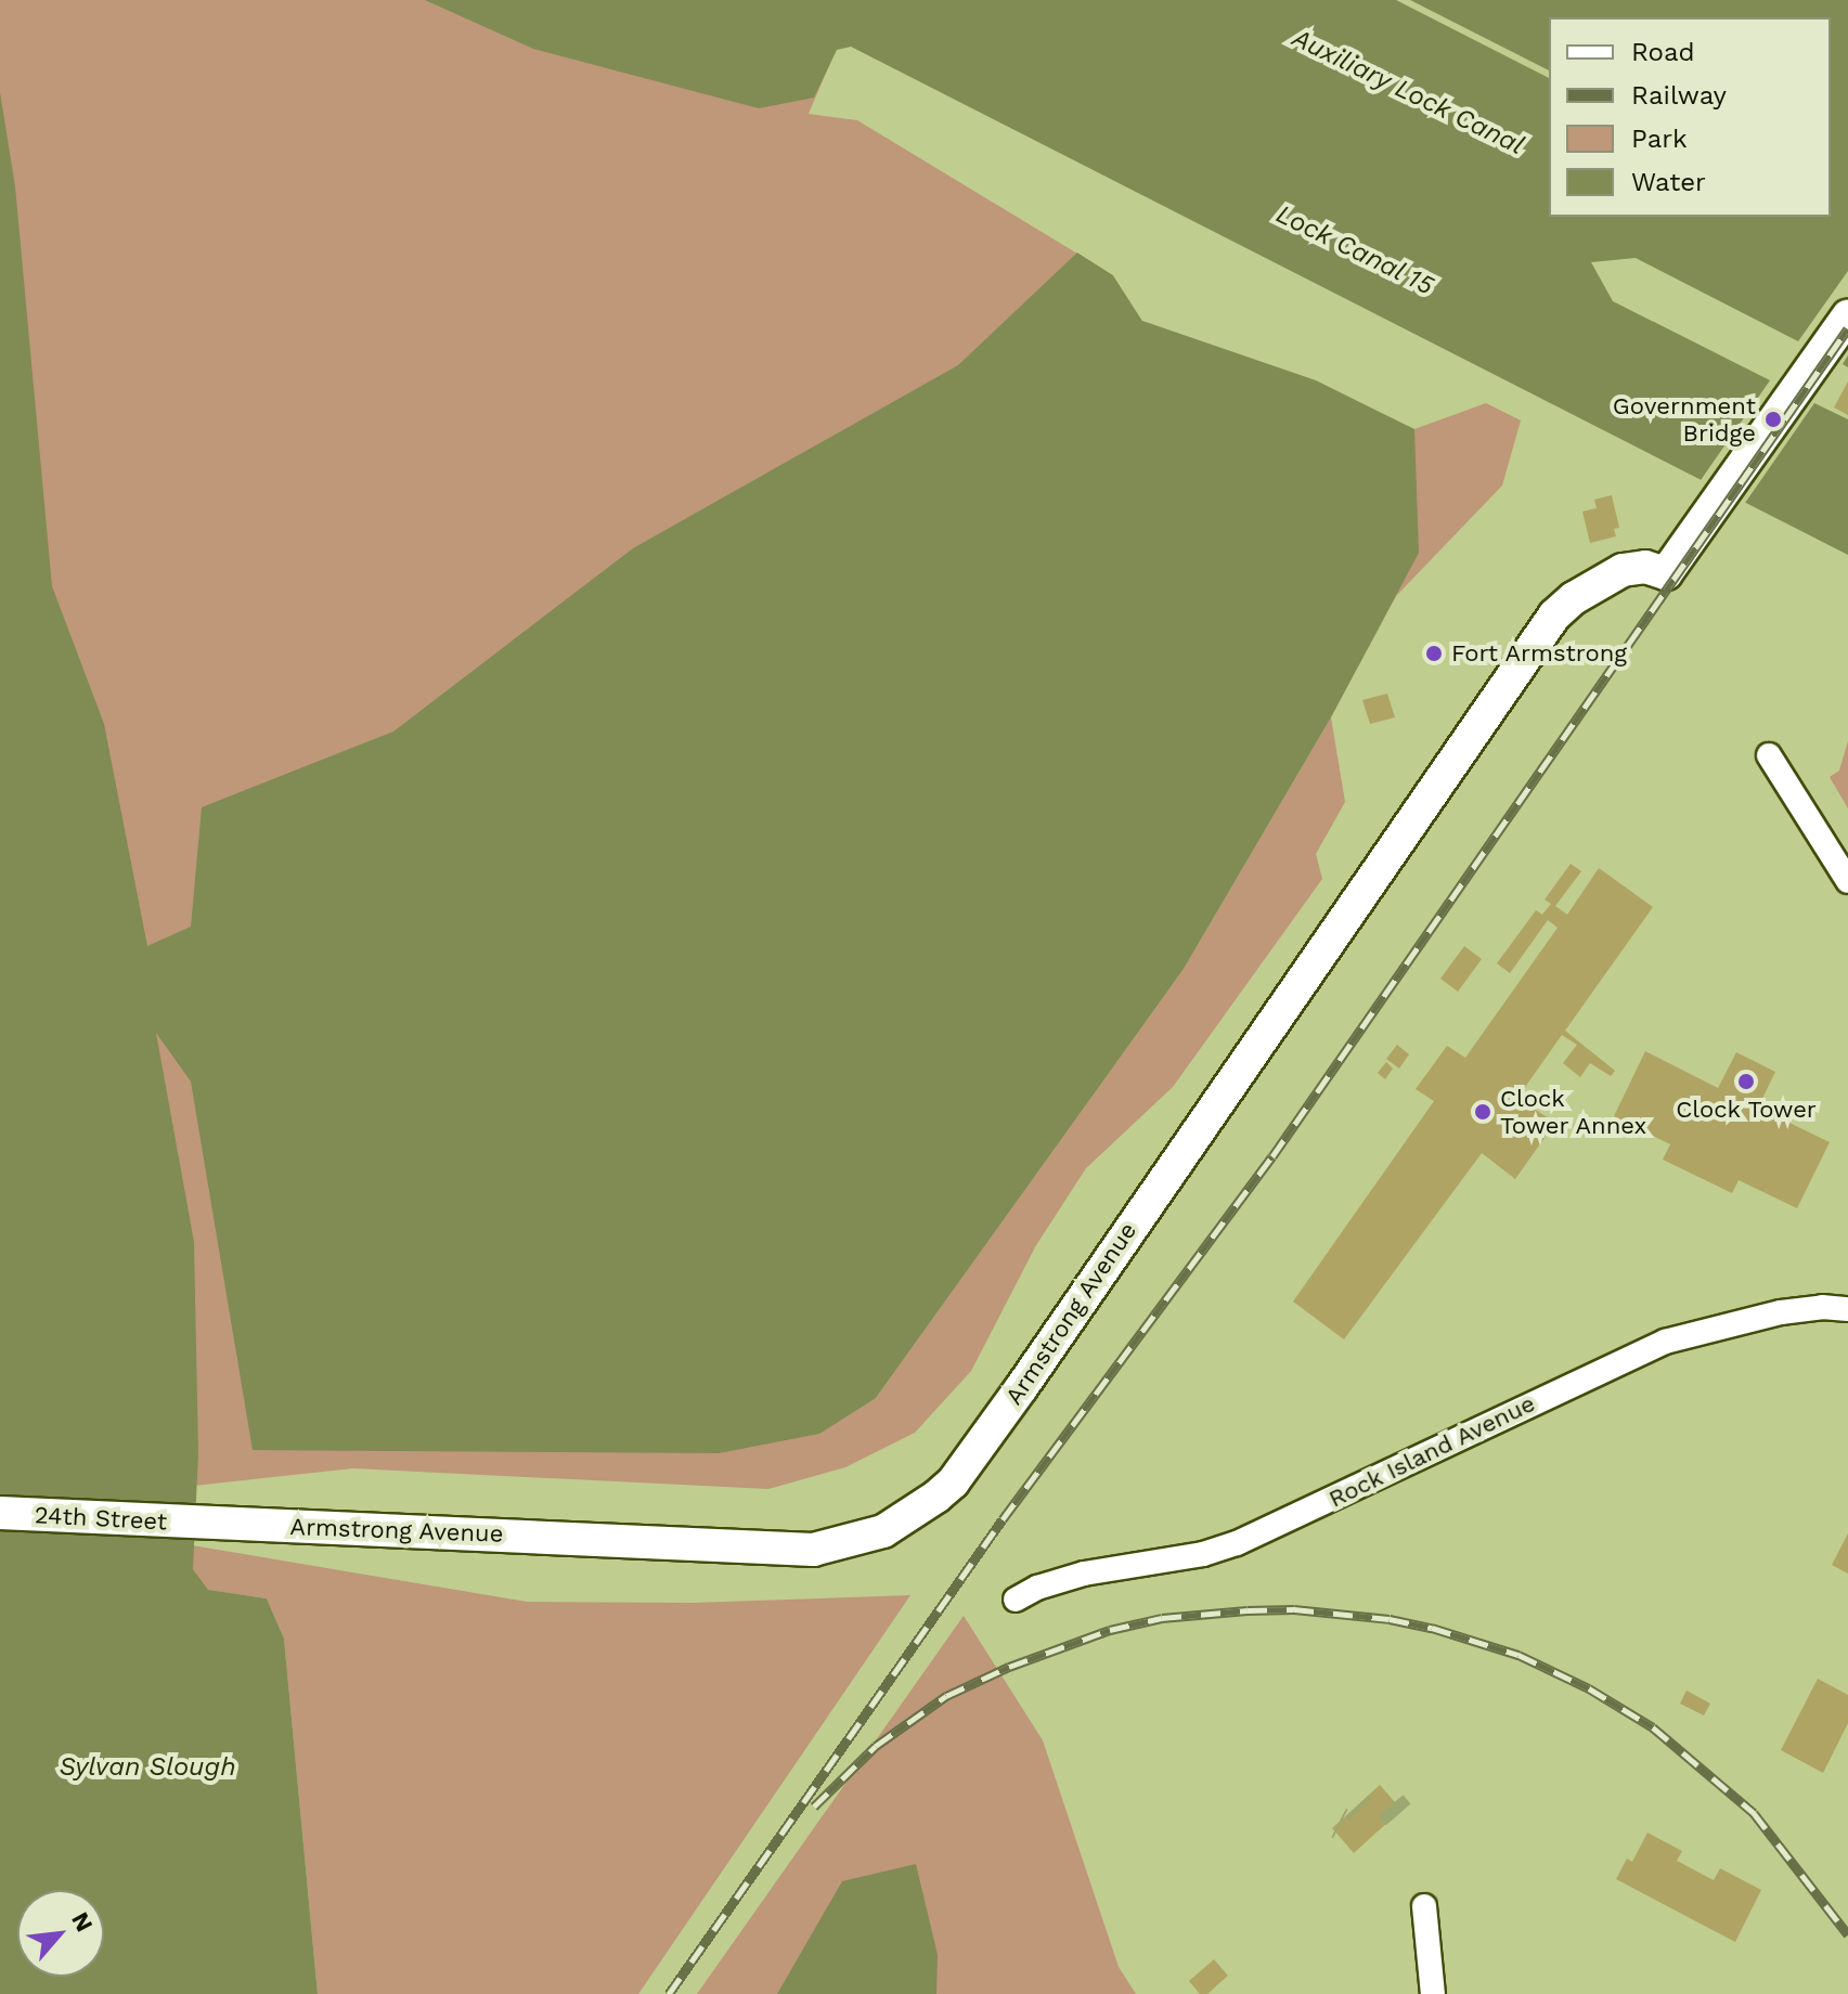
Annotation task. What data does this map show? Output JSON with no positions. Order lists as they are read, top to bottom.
{
  "streets": {
    "street": ["Armstrong Avenue", "Rock Island Avenue", "24th Street"]
  },
  "crossings": [
    ["Armstrong Avenue", "24th Street"]
  ],
  "water": ["Auxiliary Lock Canal", "Lock Canal 15", "Sylvan Slough"],
  "places": [
    "Government Bridge",
    "Fort Armstrong",
    "Clock Tower",
    "Clock Tower Annex"
  ],
  "legend": [
    "Road",
    "Railway",
    "Park",
    "Water"
  ],
  "north": "top right"
}
